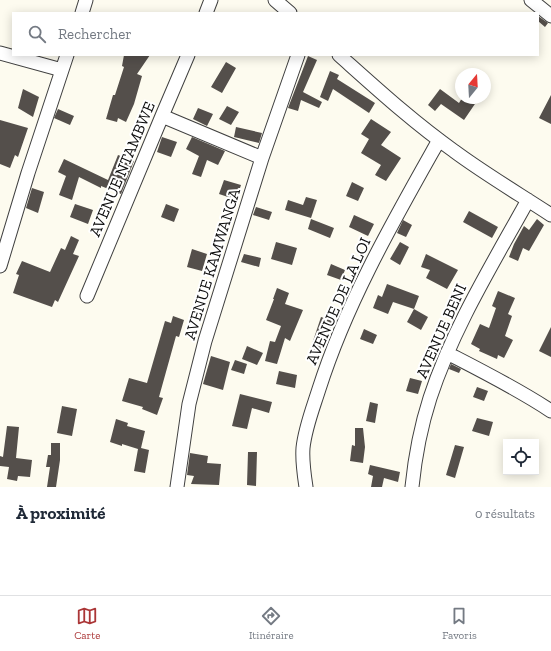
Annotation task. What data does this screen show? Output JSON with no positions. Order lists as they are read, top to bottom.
{
  "streets": {
    "street": [
      "AVENUE NTAMBWE",
      "AVENUE KAMWANGA",
      "AVENUE DE LA LOI",
      "AVENUE BENI"
    ]
  },
  "north": "top",
  "page": {
    "search": "Rechercher",
    "heading": ["À proximité", "0 résultats"],
    "nav": ["Carte", "Itinéraire", "Favoris"]
  }
}
